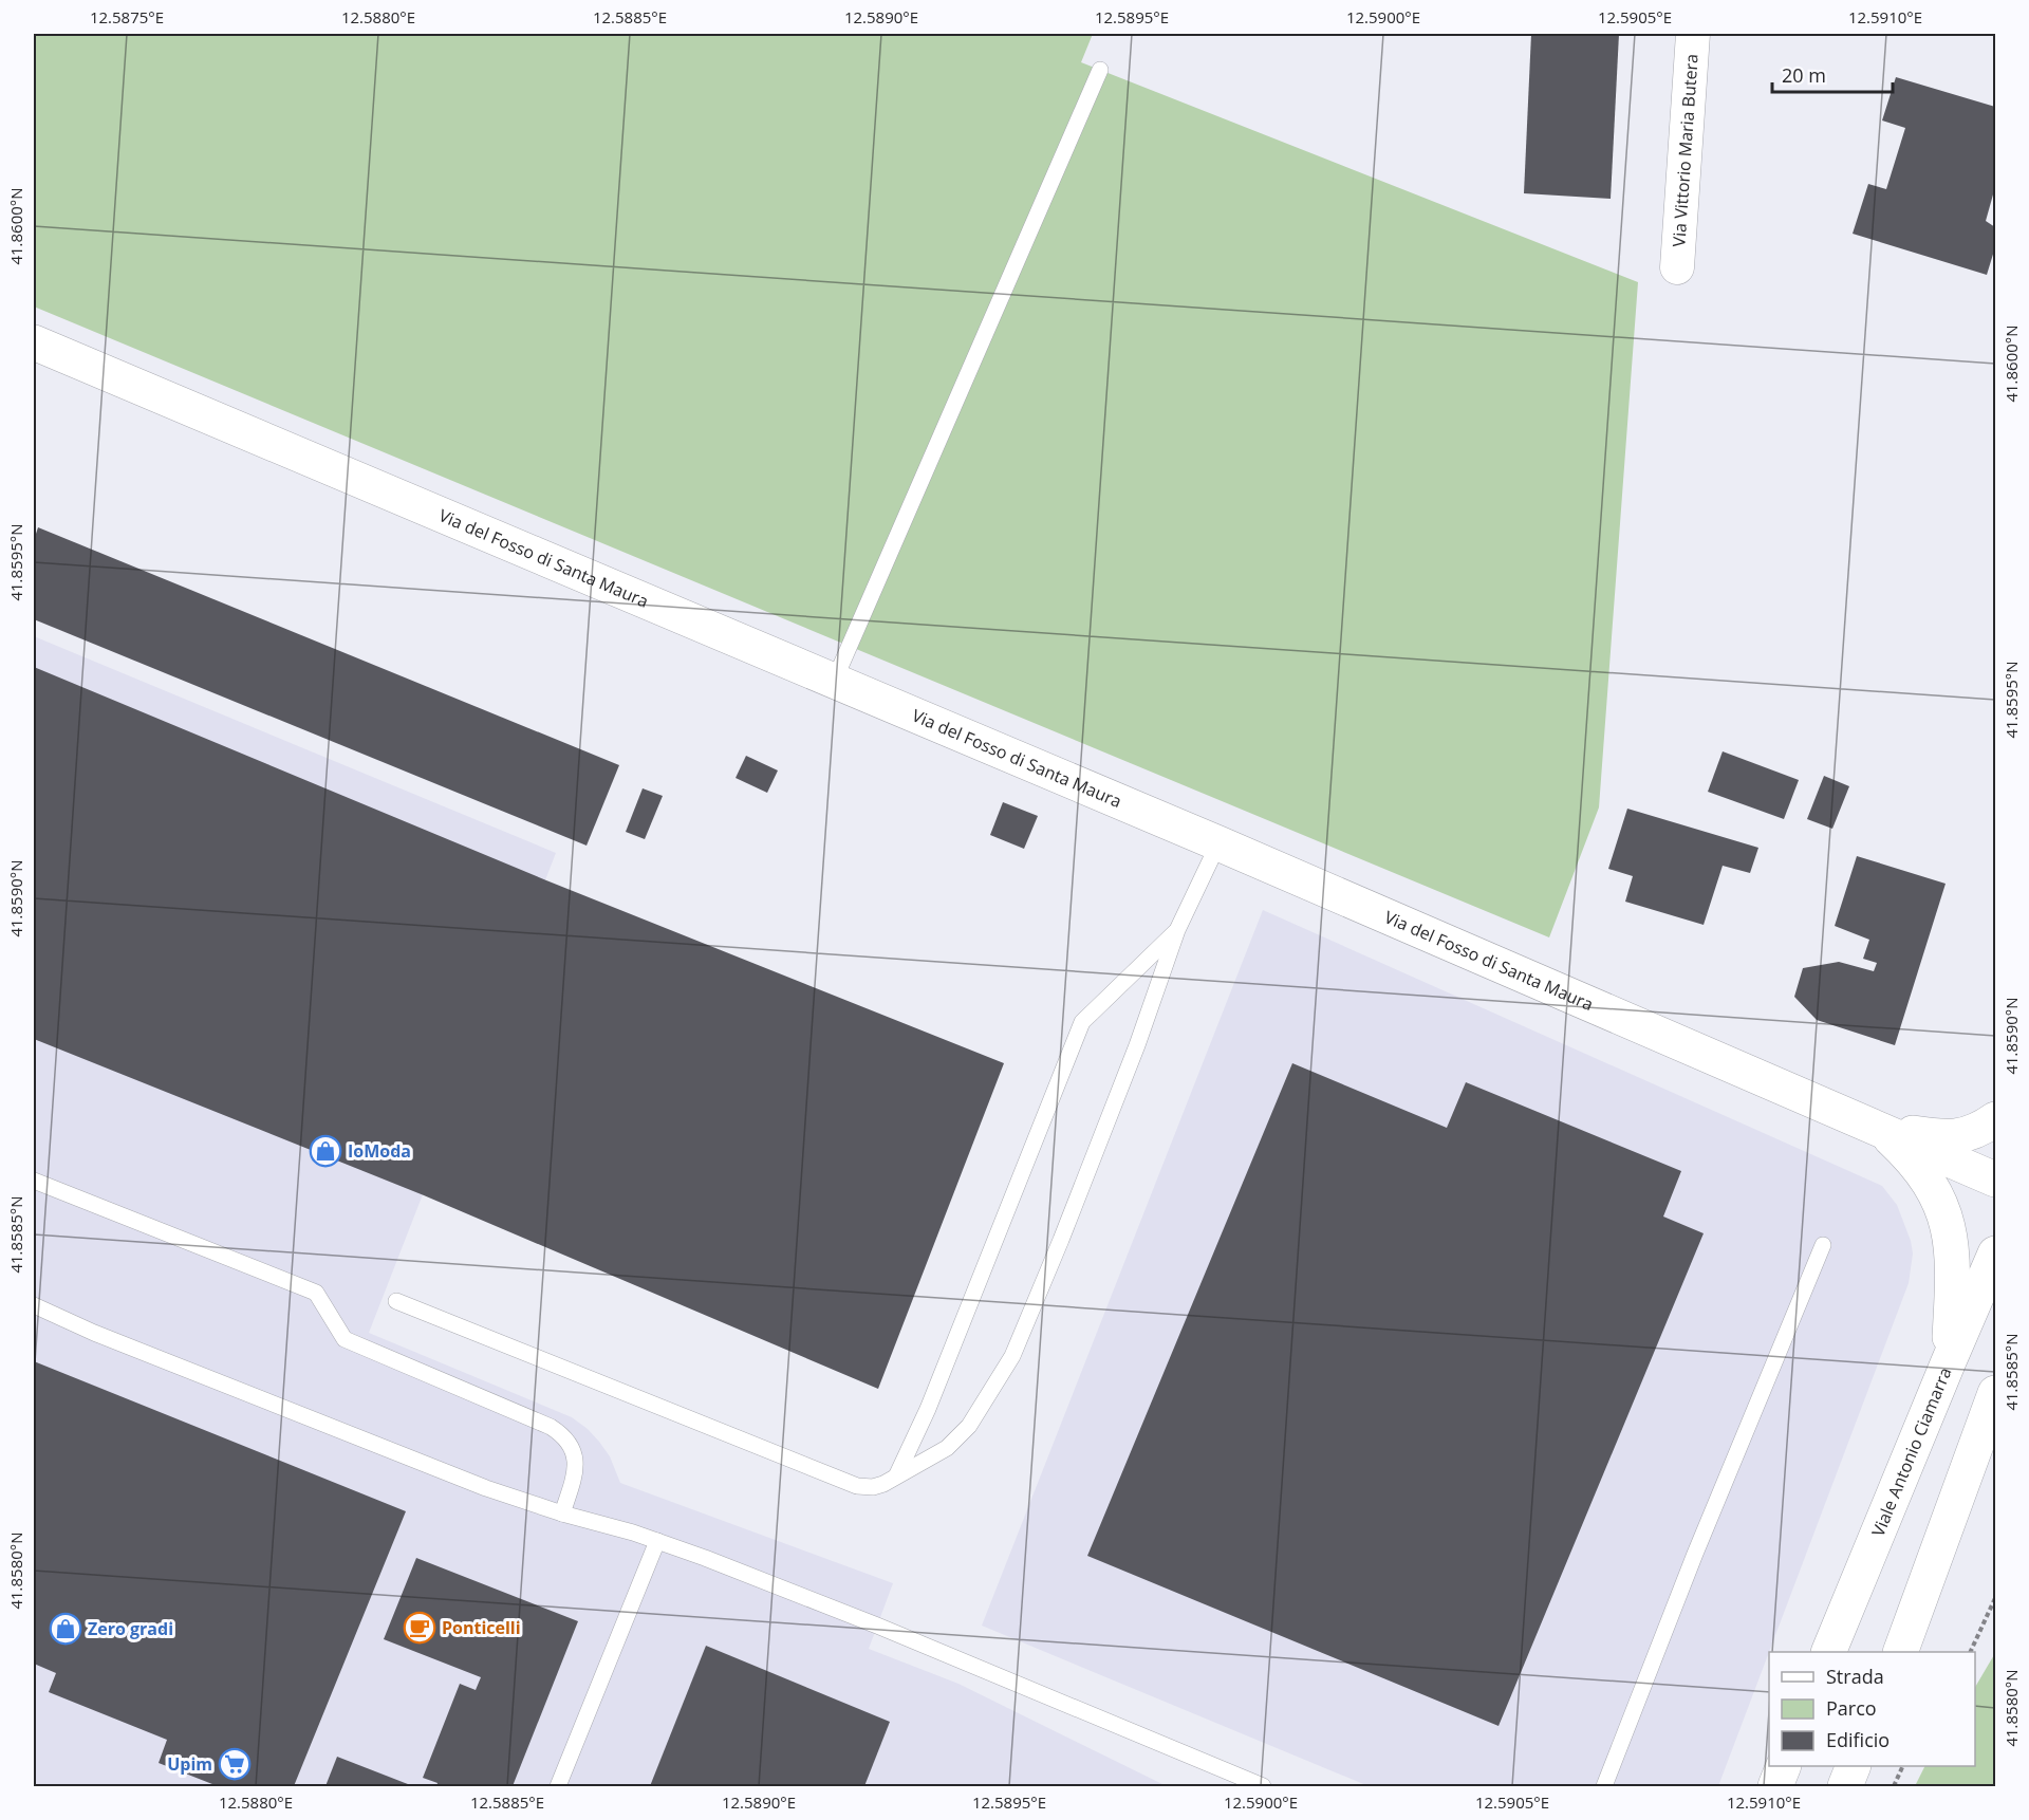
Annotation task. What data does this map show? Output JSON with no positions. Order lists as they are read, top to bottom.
{
  "streets": {
    "street": ["Via Vittorio Maria Butera", "Via del Fosso di Santa Maura", "Viale Antonio Ciamarra"]
  },
  "places": {
    "shop": ["IoModa", "Zero gradi"],
    "cafe": ["Ponticelli"],
    "supermarket": ["Upim"]
  },
  "legend": ["Strada", "Parco", "Edificio"],
  "scale_bar": "20 m",
  "coordinates": [
    "12.5875°E",
    "12.5880°E",
    "12.5885°E",
    "12.5890°E",
    "12.5895°E",
    "12.5900°E",
    "12.5905°E",
    "12.5910°E",
    "41.8600°N",
    "41.8595°N",
    "41.8590°N",
    "41.8585°N",
    "41.8580°N"
  ]
}
